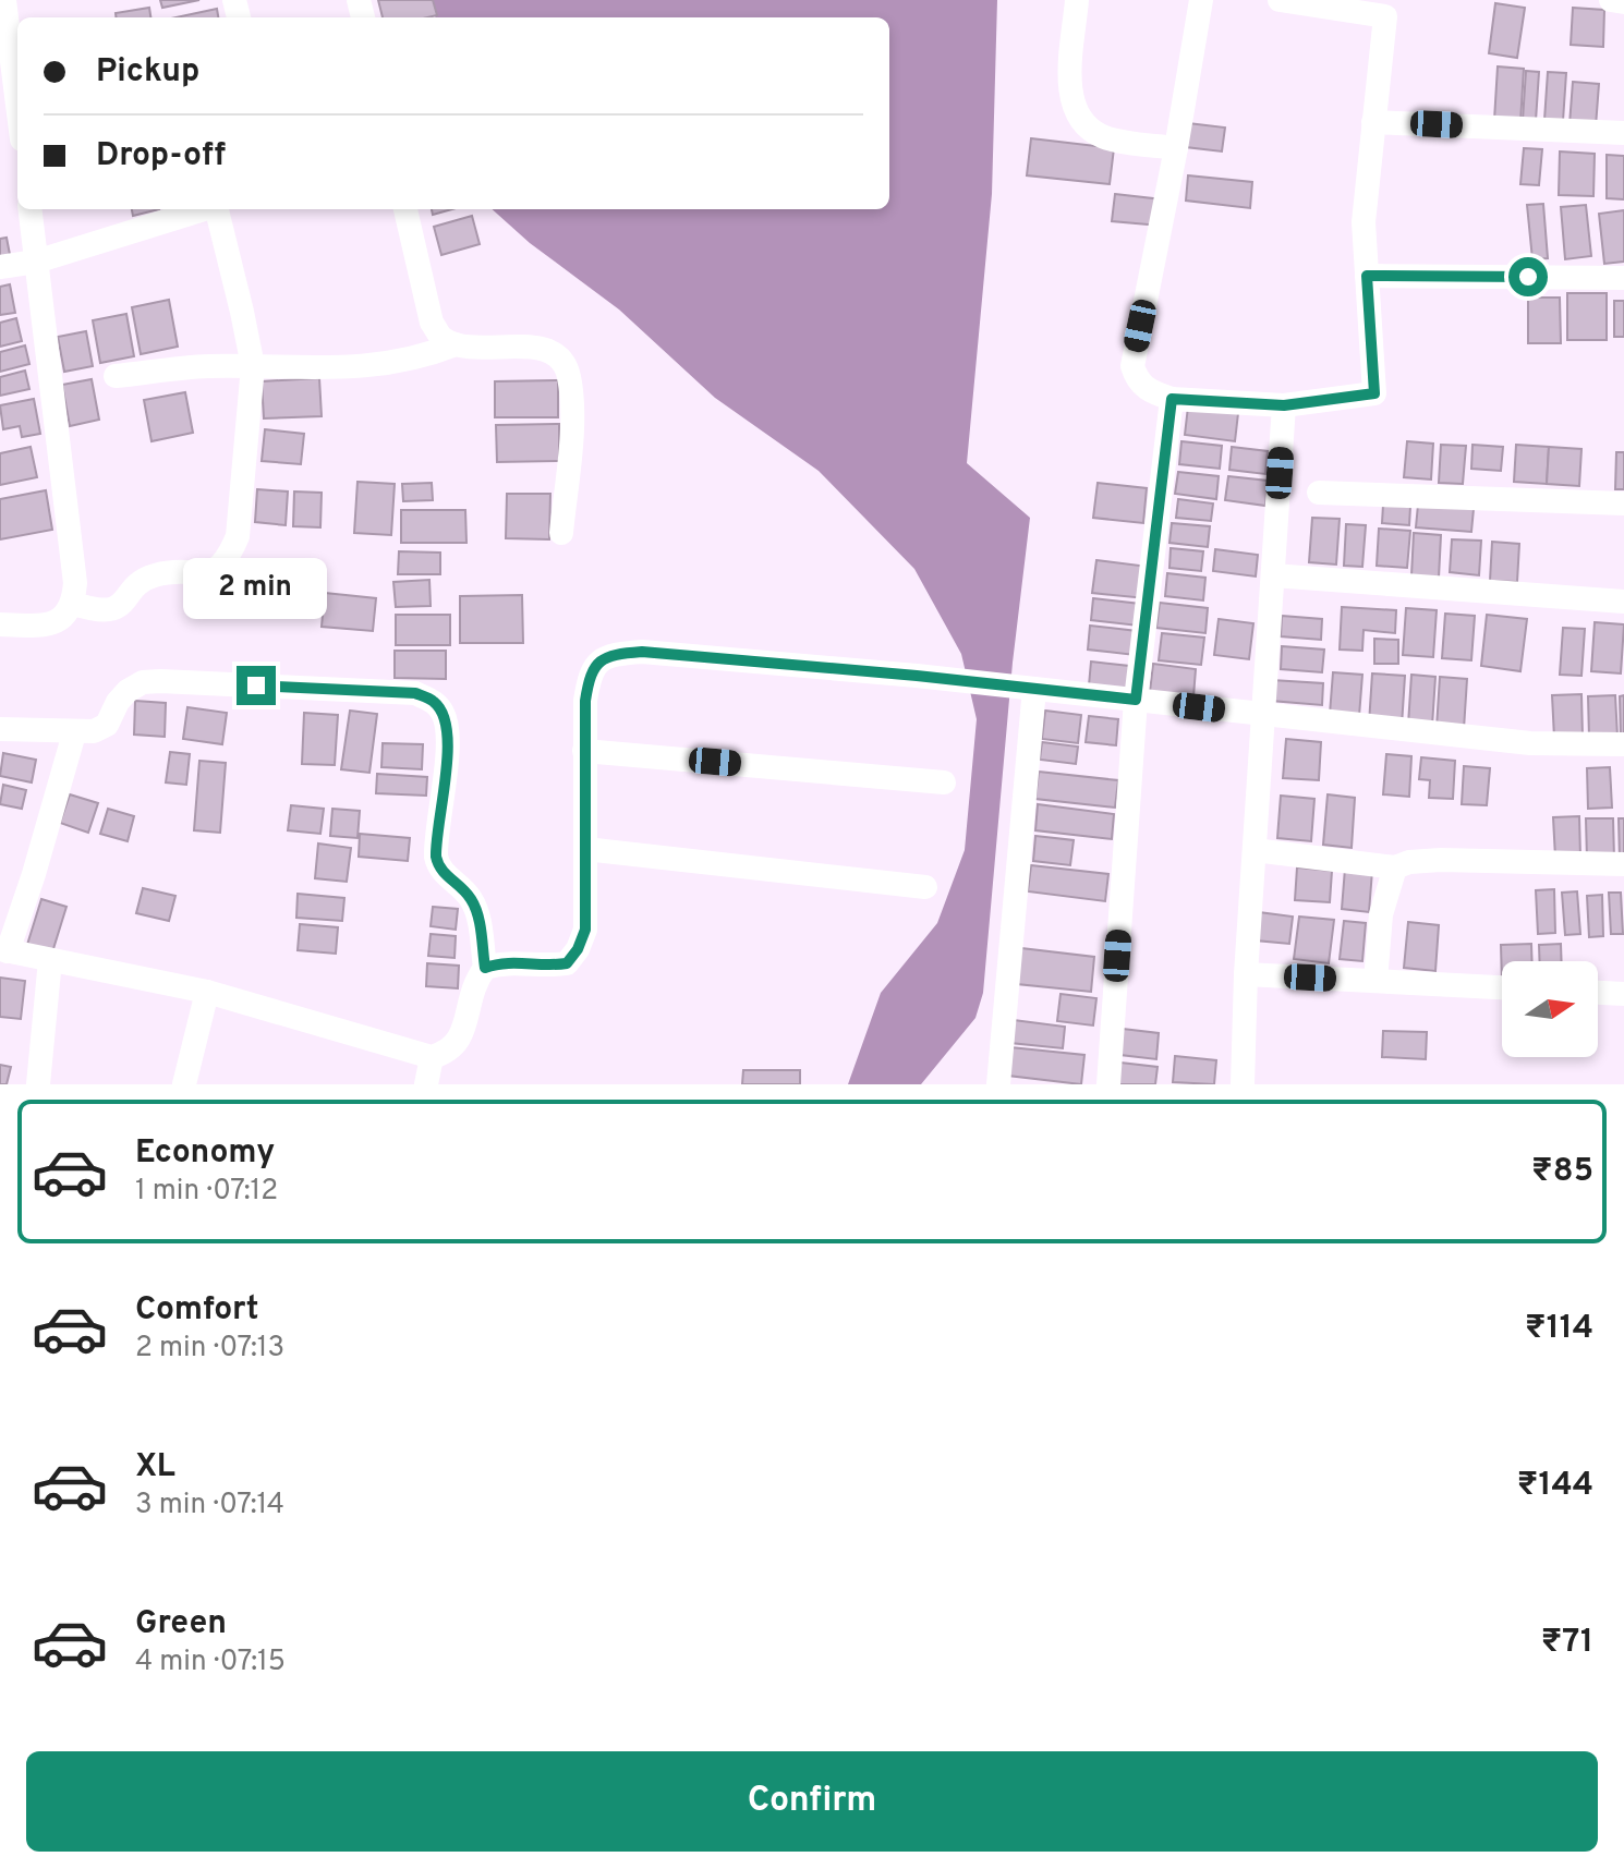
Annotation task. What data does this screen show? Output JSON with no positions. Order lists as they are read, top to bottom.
{
  "north": "right",
  "page": {
    "banner": ["Pickup", "Drop-off"],
    "bubble": "2 min",
    "list": [
      {
        "name": "Economy",
        "note": "1 min · 07:12",
        "value": "₹85"
      },
      {
        "name": "Comfort",
        "note": "2 min · 07:13",
        "value": "₹114"
      },
      {
        "name": "XL",
        "note": "3 min · 07:14",
        "value": "₹144"
      },
      {
        "name": "Green",
        "note": "4 min · 07:15",
        "value": "₹71"
      }
    ],
    "buttons": "Confirm"
  }
}
